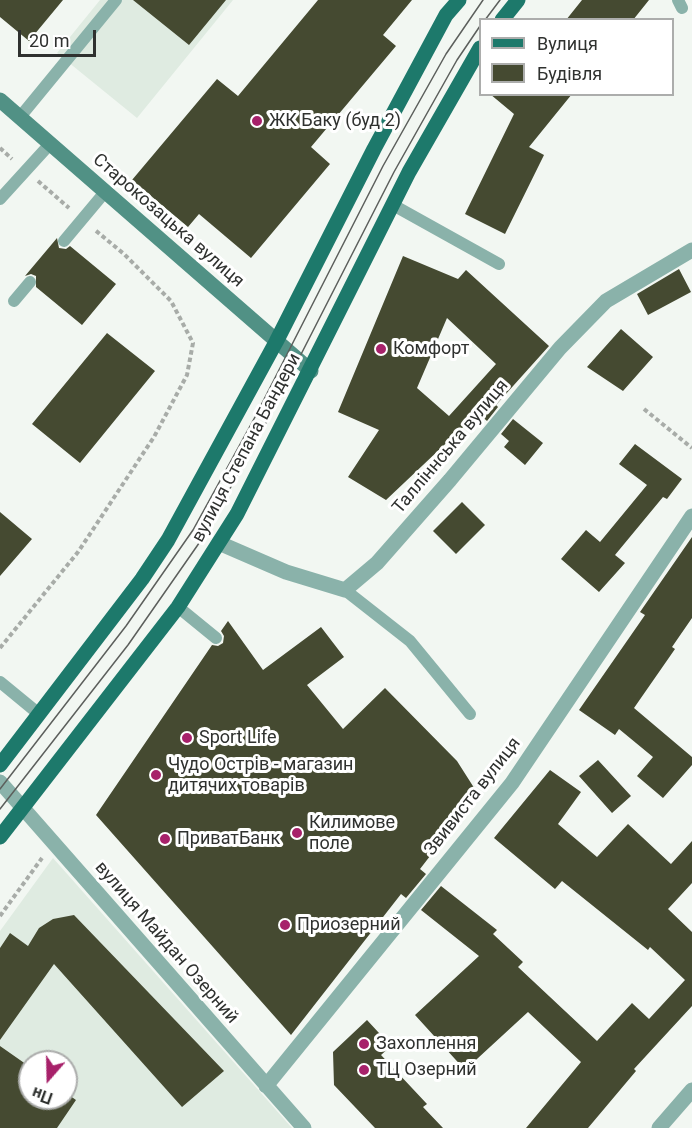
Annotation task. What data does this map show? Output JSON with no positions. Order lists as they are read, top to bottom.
{
  "streets": {
    "main road": ["вулиця Степана Бандери"],
    "street": [
      "Старокозацька вулиця",
      "Талліннська вулиця",
      "Звивиста вулиця",
      "вулиця Майдан Озерний"
    ]
  },
  "crossings": [
    ["Старокозацька вулиця", "вулиця Степана Бандери"],
    ["вулиця Степана Бандери", "вулиця Майдан Озерний"],
    ["Звивиста вулиця", "вулиця Майдан Озерний"]
  ],
  "places": [
    "ЖК Баку (буд 2)",
    "Комфорт",
    "Sport Life",
    "Чудо Острів - магазин дитячих товарів",
    "Килимове поле",
    "ПриватБанк",
    "Приозерний",
    "Захоплення",
    "ТЦ Озерний"
  ],
  "legend": ["Вулиця", "Будівля"],
  "scale_bar": "20 m",
  "north": "bottom"
}
